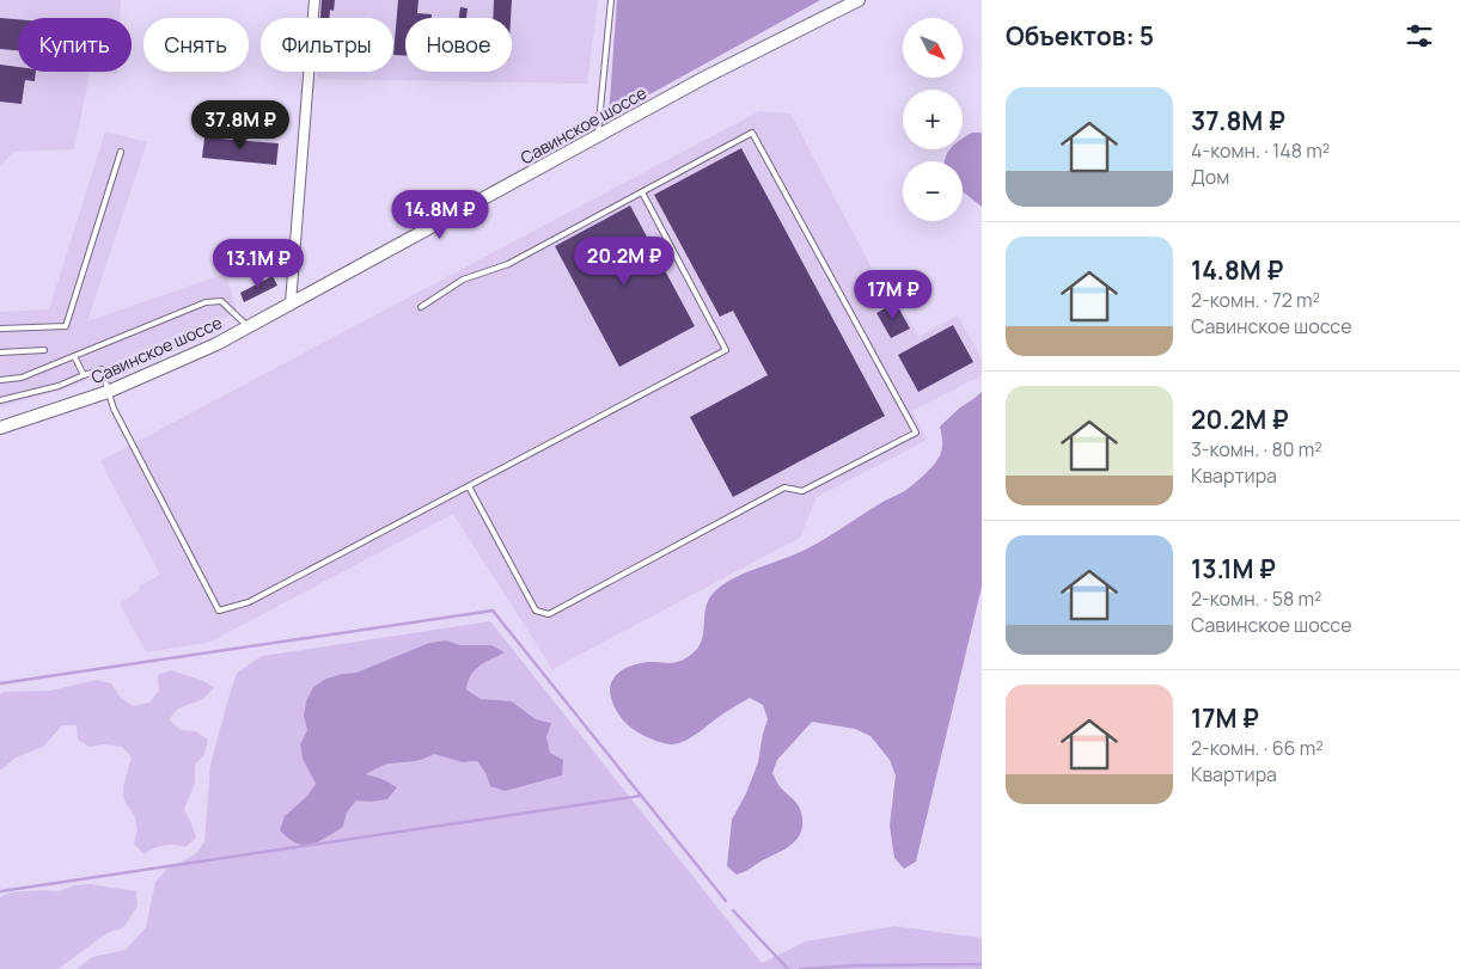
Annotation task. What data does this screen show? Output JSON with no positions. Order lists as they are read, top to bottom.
{
  "streets": {
    "street": ["Савинское шоссе"]
  },
  "north": "bottom right",
  "page": {
    "heading": "Объектов: 5",
    "map_buttons": ["+", "−"],
    "chip": [
      "Купить",
      "Снять",
      "Фильтры",
      "Новое"
    ],
    "list": [
      {
        "name": "37.8M ₽",
        "note": "4-комн. · 148 m² · Дом"
      },
      {
        "name": "14.8M ₽",
        "note": "2-комн. · 72 m² · Савинское шоссе"
      },
      {
        "name": "20.2M ₽",
        "note": "3-комн. · 80 m² · Квартира"
      },
      {
        "name": "13.1M ₽",
        "note": "2-комн. · 58 m² · Савинское шоссе"
      },
      {
        "name": "17M ₽",
        "note": "2-комн. · 66 m² · Квартира"
      }
    ],
    "price": [
      "37.8M ₽",
      "14.8M ₽",
      "20.2M ₽",
      "13.1M ₽",
      "17M ₽"
    ]
  }
}
